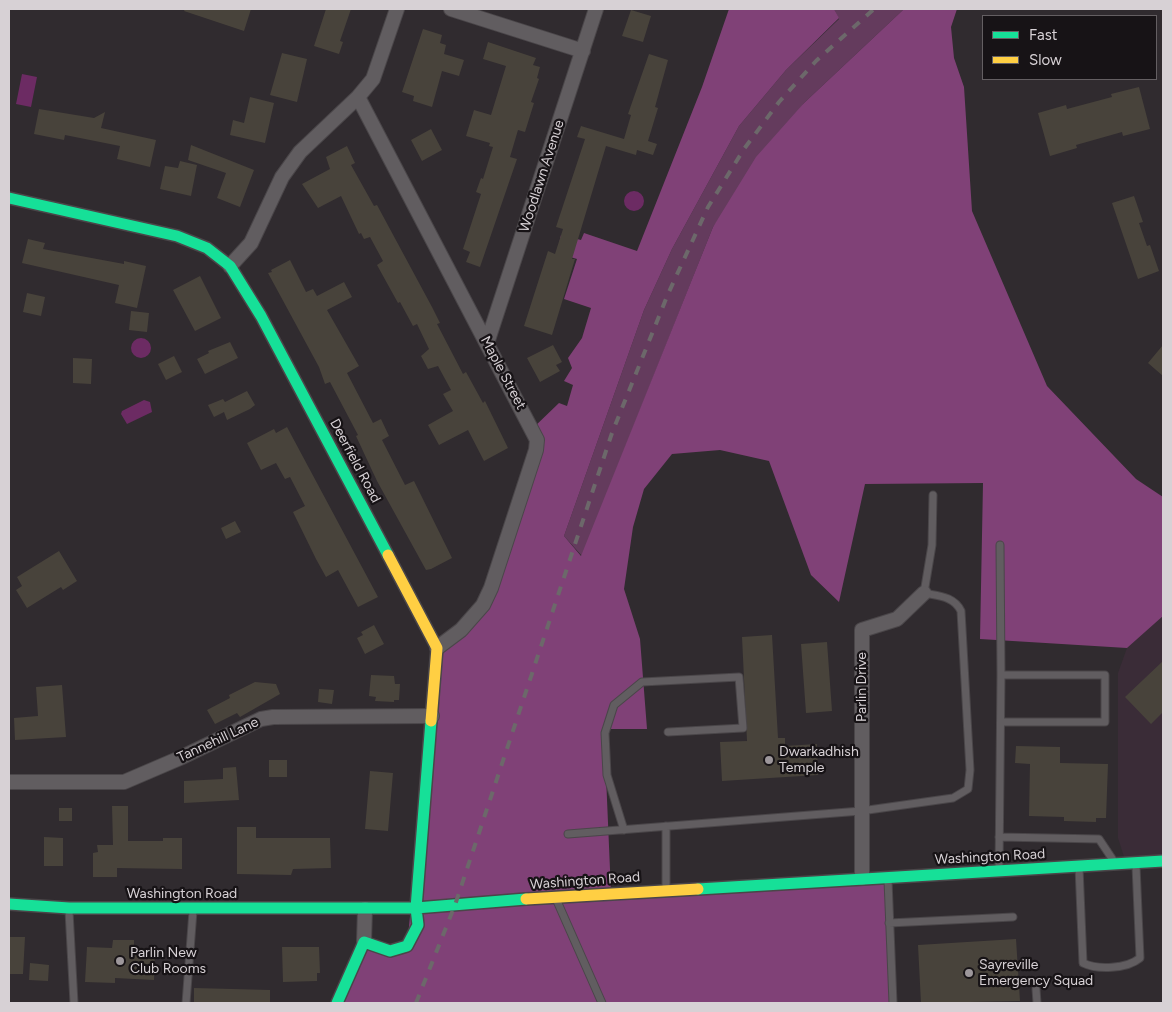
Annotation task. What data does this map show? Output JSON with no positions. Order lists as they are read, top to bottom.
{
  "streets": {
    "main road": ["Deerfield Road", "Washington Road"],
    "street": [
      "Woodlawn Avenue",
      "Maple Street",
      "Parlin Drive",
      "Tannehill Lane"
    ]
  },
  "crossings": [
    ["Woodlawn Avenue", "Maple Street"],
    ["Maple Street", "Deerfield Road"],
    ["Parlin Drive", "Washington Road"]
  ],
  "places": ["Dwarkadhish Temple", "Parlin New Club Rooms", "Sayreville Emergency Squad"],
  "legend": ["Fast", "Slow"]
}
